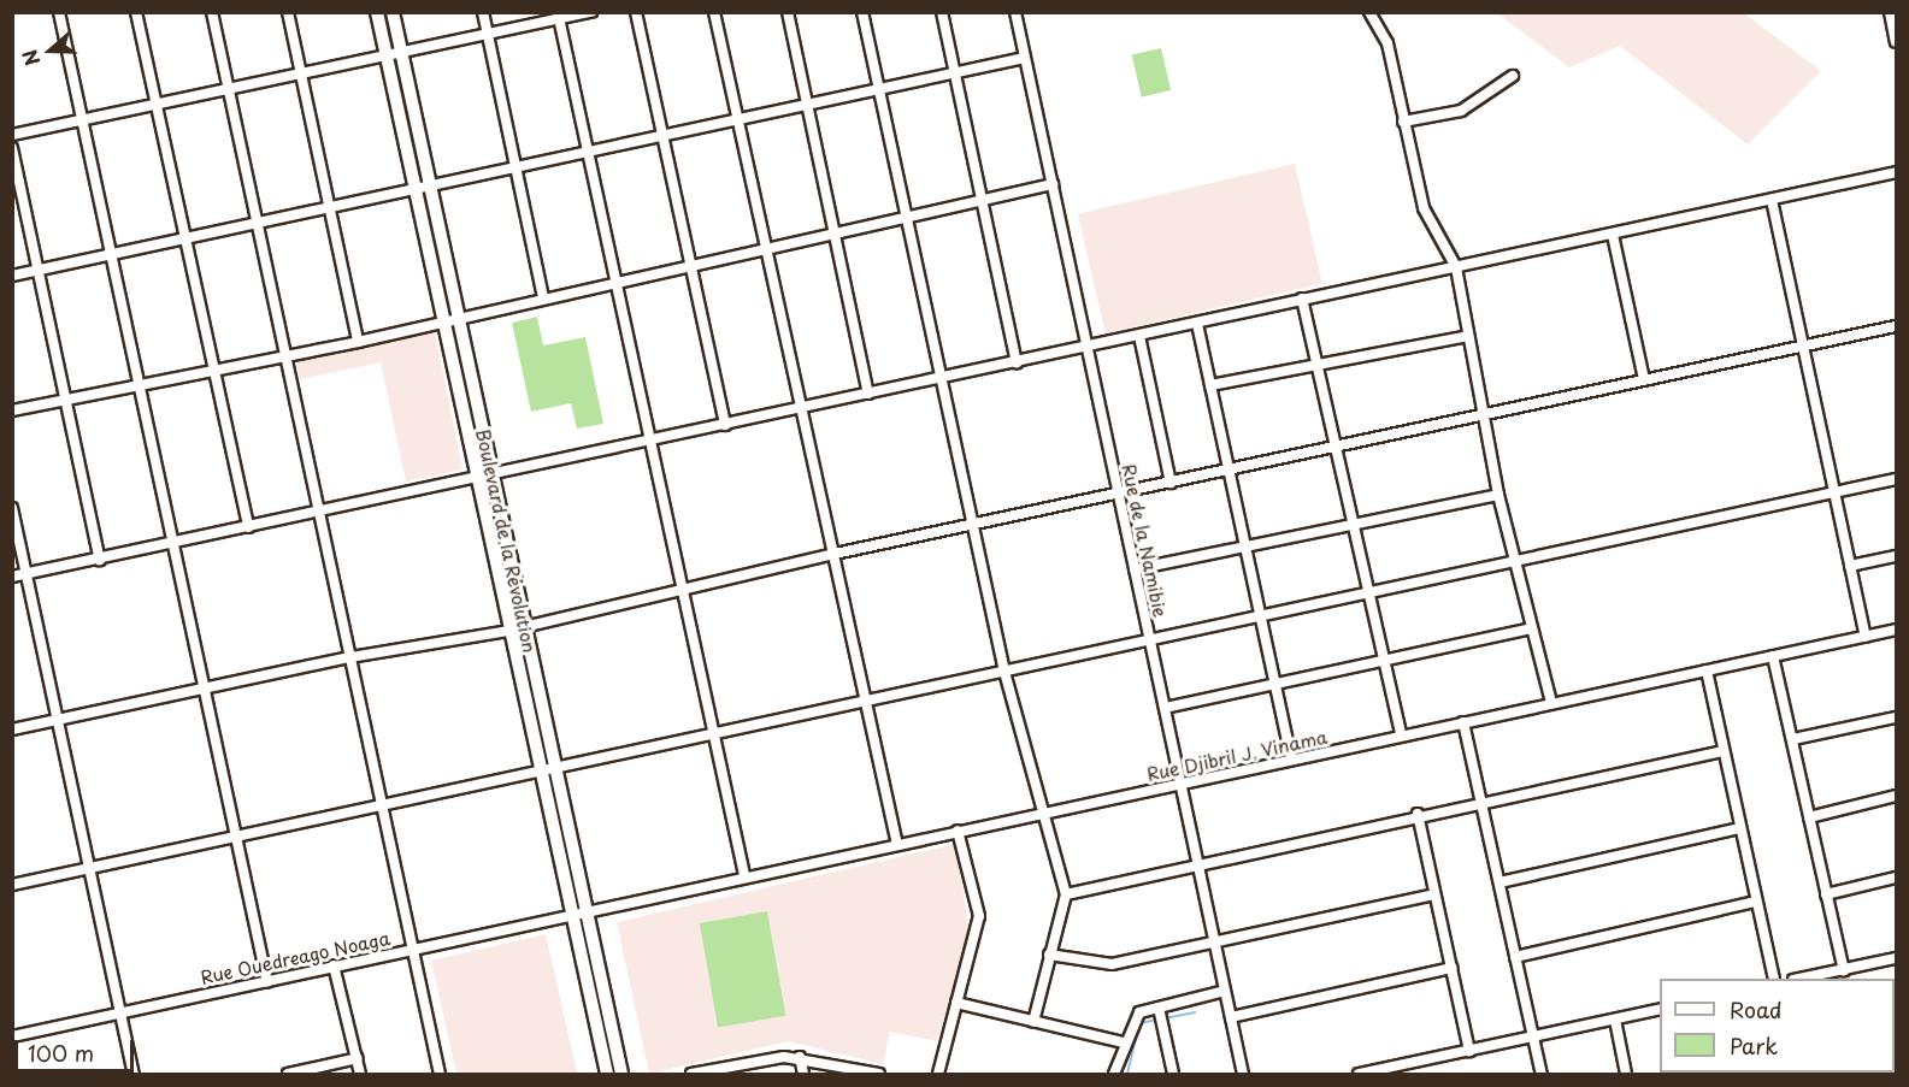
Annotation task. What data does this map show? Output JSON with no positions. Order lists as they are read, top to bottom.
{
  "streets": {
    "main road": ["Boulevard de la Révolution"],
    "street": ["Rue de la Namibie", "Rue Djibril J. Vinama", "Rue Ouedreago Noaga"]
  },
  "crossings": [
    ["Boulevard de la Révolution", "Rue Djibril J. Vinama"],
    ["Boulevard de la Révolution", "Rue Ouedreago Noaga"],
    ["Rue de la Namibie", "Rue Djibril J. Vinama"],
    ["Rue Djibril J. Vinama", "Rue Ouedreago Noaga"]
  ],
  "legend": ["Road", "Park"],
  "scale_bar": "100 m",
  "north": "left"
}
